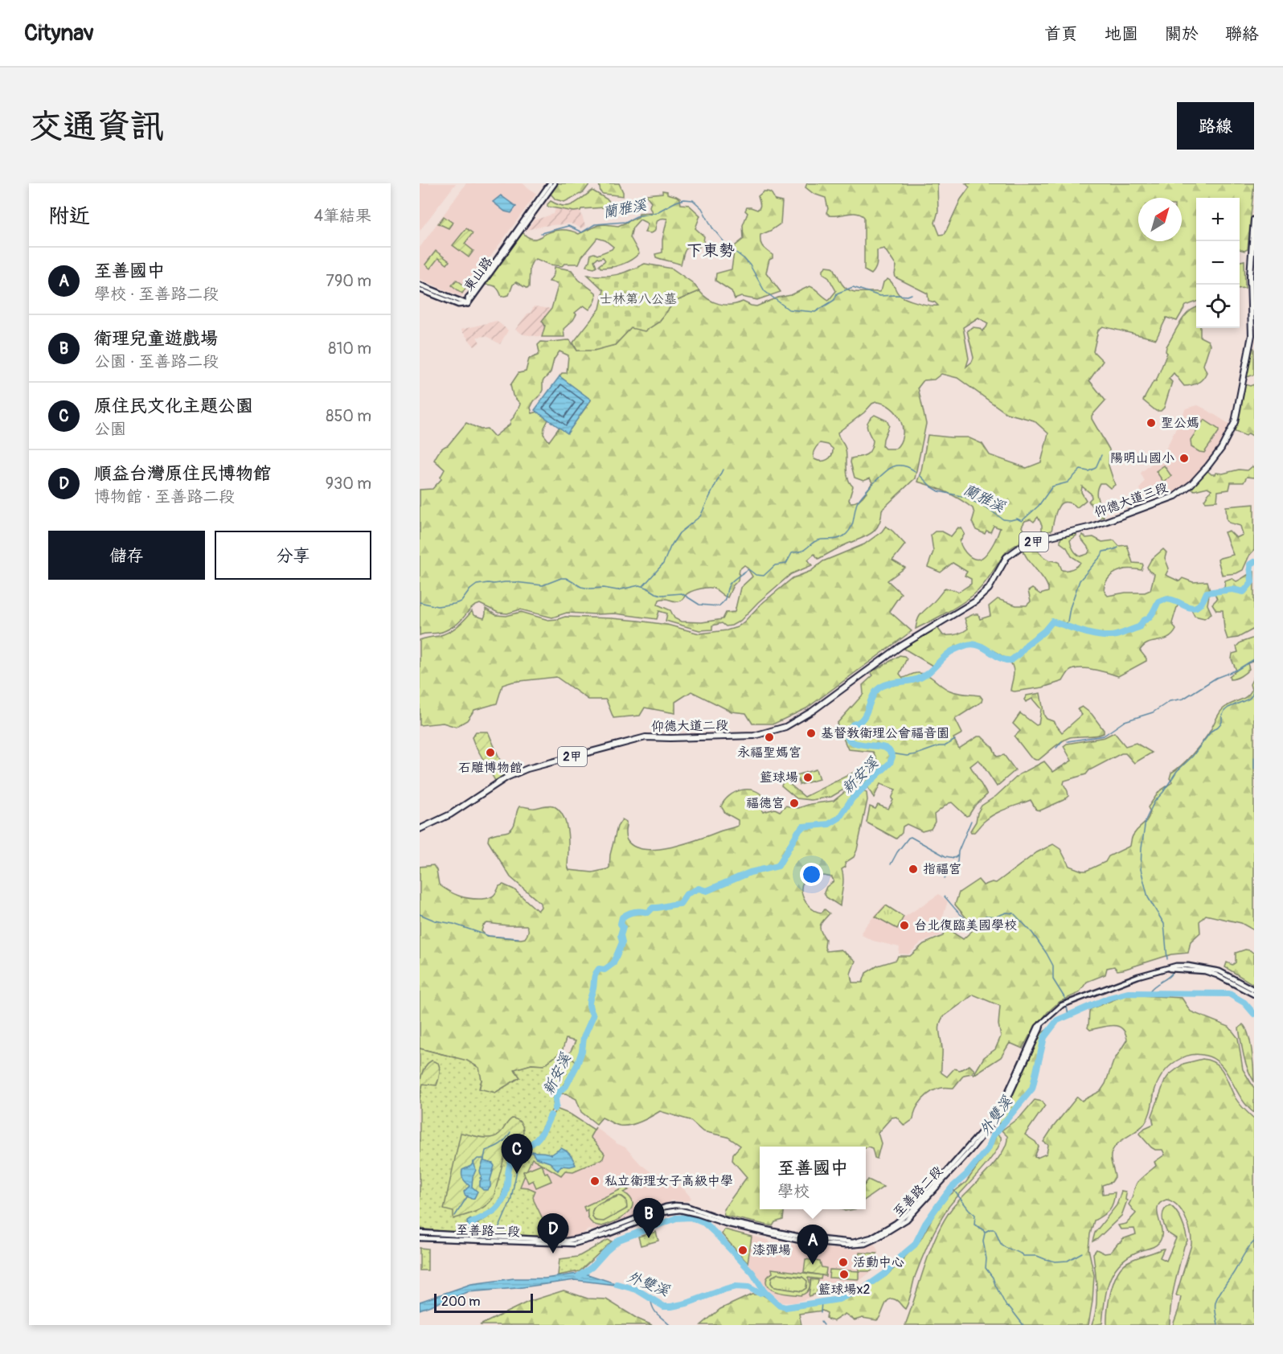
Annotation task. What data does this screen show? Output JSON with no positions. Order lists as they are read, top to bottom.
{
  "streets": {
    "main road": ["仰德大道三段", "2甲", "仰德大道二段"],
    "street": ["東山路", "至善路二段"]
  },
  "crossings": [
    ["仰德大道三段", "仰德大道二段"]
  ],
  "districts": ["下東勢"],
  "water": ["蘭雅溪", "新安溪", "外雙溪"],
  "parks": ["士林第八公墓"],
  "places": [
    "聖公媽",
    "陽明山國小",
    "基督教衛理公會福音園",
    "永福聖媽宮",
    "石雕博物館",
    "籃球場",
    "福德宮",
    "指福宮",
    "台北復臨美國學校",
    "私立衛理女子高級中學",
    "漆彈場",
    "活動中心",
    "籃球場x2"
  ],
  "scale_bar": "200 m",
  "north": "top right",
  "page": {
    "header": "Citynav",
    "nav": [
      "首頁",
      "地圖",
      "關於",
      "聯絡"
    ],
    "buttons": [
      "路線",
      ["儲存", "分享"]
    ],
    "title": "交通資訊",
    "heading": ["附近", "4筆結果"],
    "map_buttons": ["+", "−"],
    "list": [
      {
        "mark": "A",
        "name": "至善國中",
        "note": "學校 · 至善路二段",
        "value": "790 m"
      },
      {
        "mark": "B",
        "name": "衛理兒童遊戲場",
        "note": "公園 · 至善路二段",
        "value": "810 m"
      },
      {
        "mark": "C",
        "name": "原住民文化主題公園",
        "note": "公園",
        "value": "850 m"
      },
      {
        "mark": "D",
        "name": "順益台灣原住民博物館",
        "note": "博物館 · 至善路二段",
        "value": "930 m"
      }
    ],
    "pins": [
      "C",
      "B",
      "D",
      "A"
    ],
    "popup": ["至善國中", "學校"],
    "scale": "200 m"
  }
}
